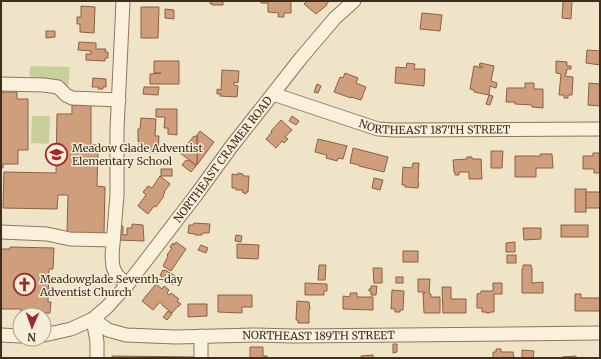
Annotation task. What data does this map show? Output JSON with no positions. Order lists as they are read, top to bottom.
{
  "streets": {
    "street": ["NORTHEAST 187TH STREET", "NORTHEAST CRAMER ROAD", "NORTHEAST 189TH STREET"]
  },
  "crossings": [
    ["NORTHEAST 187TH STREET", "NORTHEAST CRAMER ROAD"],
    ["NORTHEAST CRAMER ROAD", "NORTHEAST 189TH STREET"]
  ],
  "places": {
    "school or university": ["Meadow Glade Adventist Elementary School"],
    "church": ["Meadowglade Seventh-day Adventist Church"]
  },
  "north": "bottom"
}
